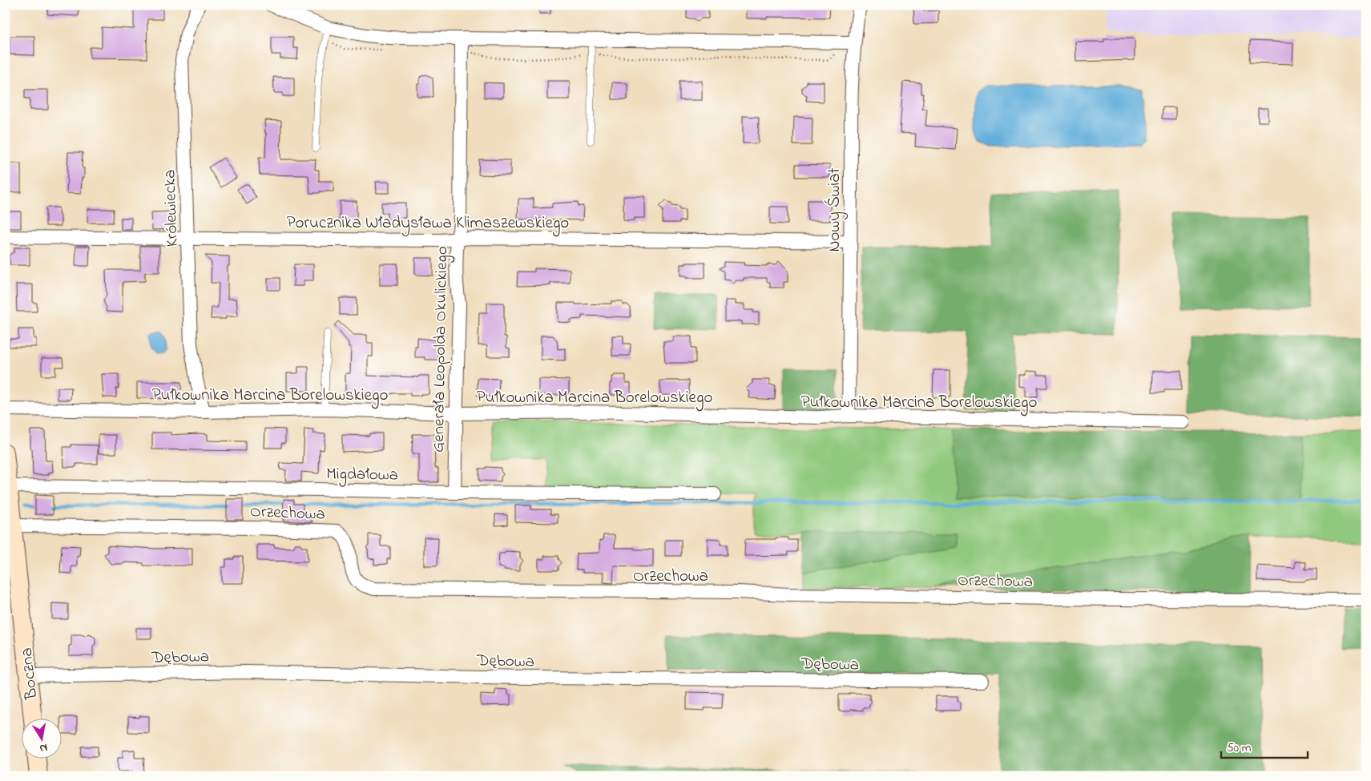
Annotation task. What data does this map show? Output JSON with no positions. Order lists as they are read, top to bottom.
{
  "streets": {
    "street": [
      "Królewiecka",
      "Nowy Świat",
      "Porucznika Władysława Klimaszewskiego",
      "Generała Leopolda Okulickiego",
      "Pułkownika Marcina Borelowskiego",
      "Migdałowa",
      "Orzechowa",
      "Dębowa",
      "Boczna"
    ]
  },
  "crossings": [
    ["Królewiecka", "Porucznika Władysława Klimaszewskiego"],
    ["Królewiecka", "Pułkownika Marcina Borelowskiego"],
    ["Nowy Świat", "Porucznika Władysława Klimaszewskiego"],
    ["Nowy Świat", "Pułkownika Marcina Borelowskiego"],
    ["Porucznika Władysława Klimaszewskiego", "Generała Leopolda Okulickiego"],
    ["Generała Leopolda Okulickiego", "Pułkownika Marcina Borelowskiego"],
    ["Generała Leopolda Okulickiego", "Migdałowa"],
    ["Migdałowa", "Boczna"],
    ["Orzechowa", "Boczna"],
    ["Dębowa", "Boczna"]
  ],
  "scale_bar": "50 m",
  "north": "bottom"
}
